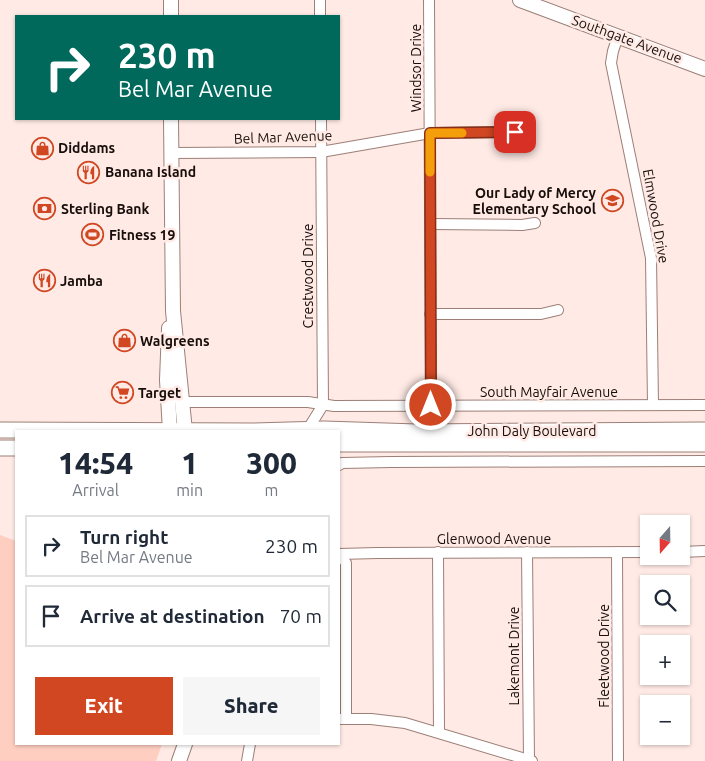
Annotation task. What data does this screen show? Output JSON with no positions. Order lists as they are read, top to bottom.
{
  "streets": {
    "main road": ["John Daly Boulevard"],
    "street": [
      "Southgate Avenue",
      "Windsor Drive",
      "Bel Mar Avenue",
      "Elmwood Drive",
      "Crestwood Drive",
      "South Mayfair Avenue",
      "Glenwood Avenue",
      "Lakemont Drive",
      "Fleetwood Drive"
    ]
  },
  "crossings": [
    ["Southgate Avenue", "Elmwood Drive"],
    ["Windsor Drive", "Bel Mar Avenue"],
    ["Windsor Drive", "South Mayfair Avenue"],
    ["Bel Mar Avenue", "Crestwood Drive"],
    ["Elmwood Drive", "South Mayfair Avenue"],
    ["Crestwood Drive", "South Mayfair Avenue"],
    ["Glenwood Avenue", "Lakemont Drive"],
    ["Glenwood Avenue", "Fleetwood Drive"]
  ],
  "places": {
    "shop": ["Diddams", "Walgreens"],
    "restaurant": ["Banana Island", "Jamba"],
    "school or university": ["Our Lady of Mercy Elementary School"],
    "bank": ["Sterling Bank"],
    "sports": ["Fitness 19"],
    "supermarket": ["Target"]
  },
  "north": "bottom",
  "page": {
    "turn": ["230 m", "Bel Mar Avenue"],
    "eta": [
      "14:54",
      "Arrival",
      "1",
      "min",
      "300",
      "m"
    ],
    "map_buttons": ["+", "−"],
    "list": [
      {
        "name": "Turn right",
        "note": "Bel Mar Avenue",
        "value": "230 m"
      },
      {
        "name": "Arrive at destination",
        "value": "70 m"
      }
    ],
    "buttons": ["Exit", "Share"]
  }
}
